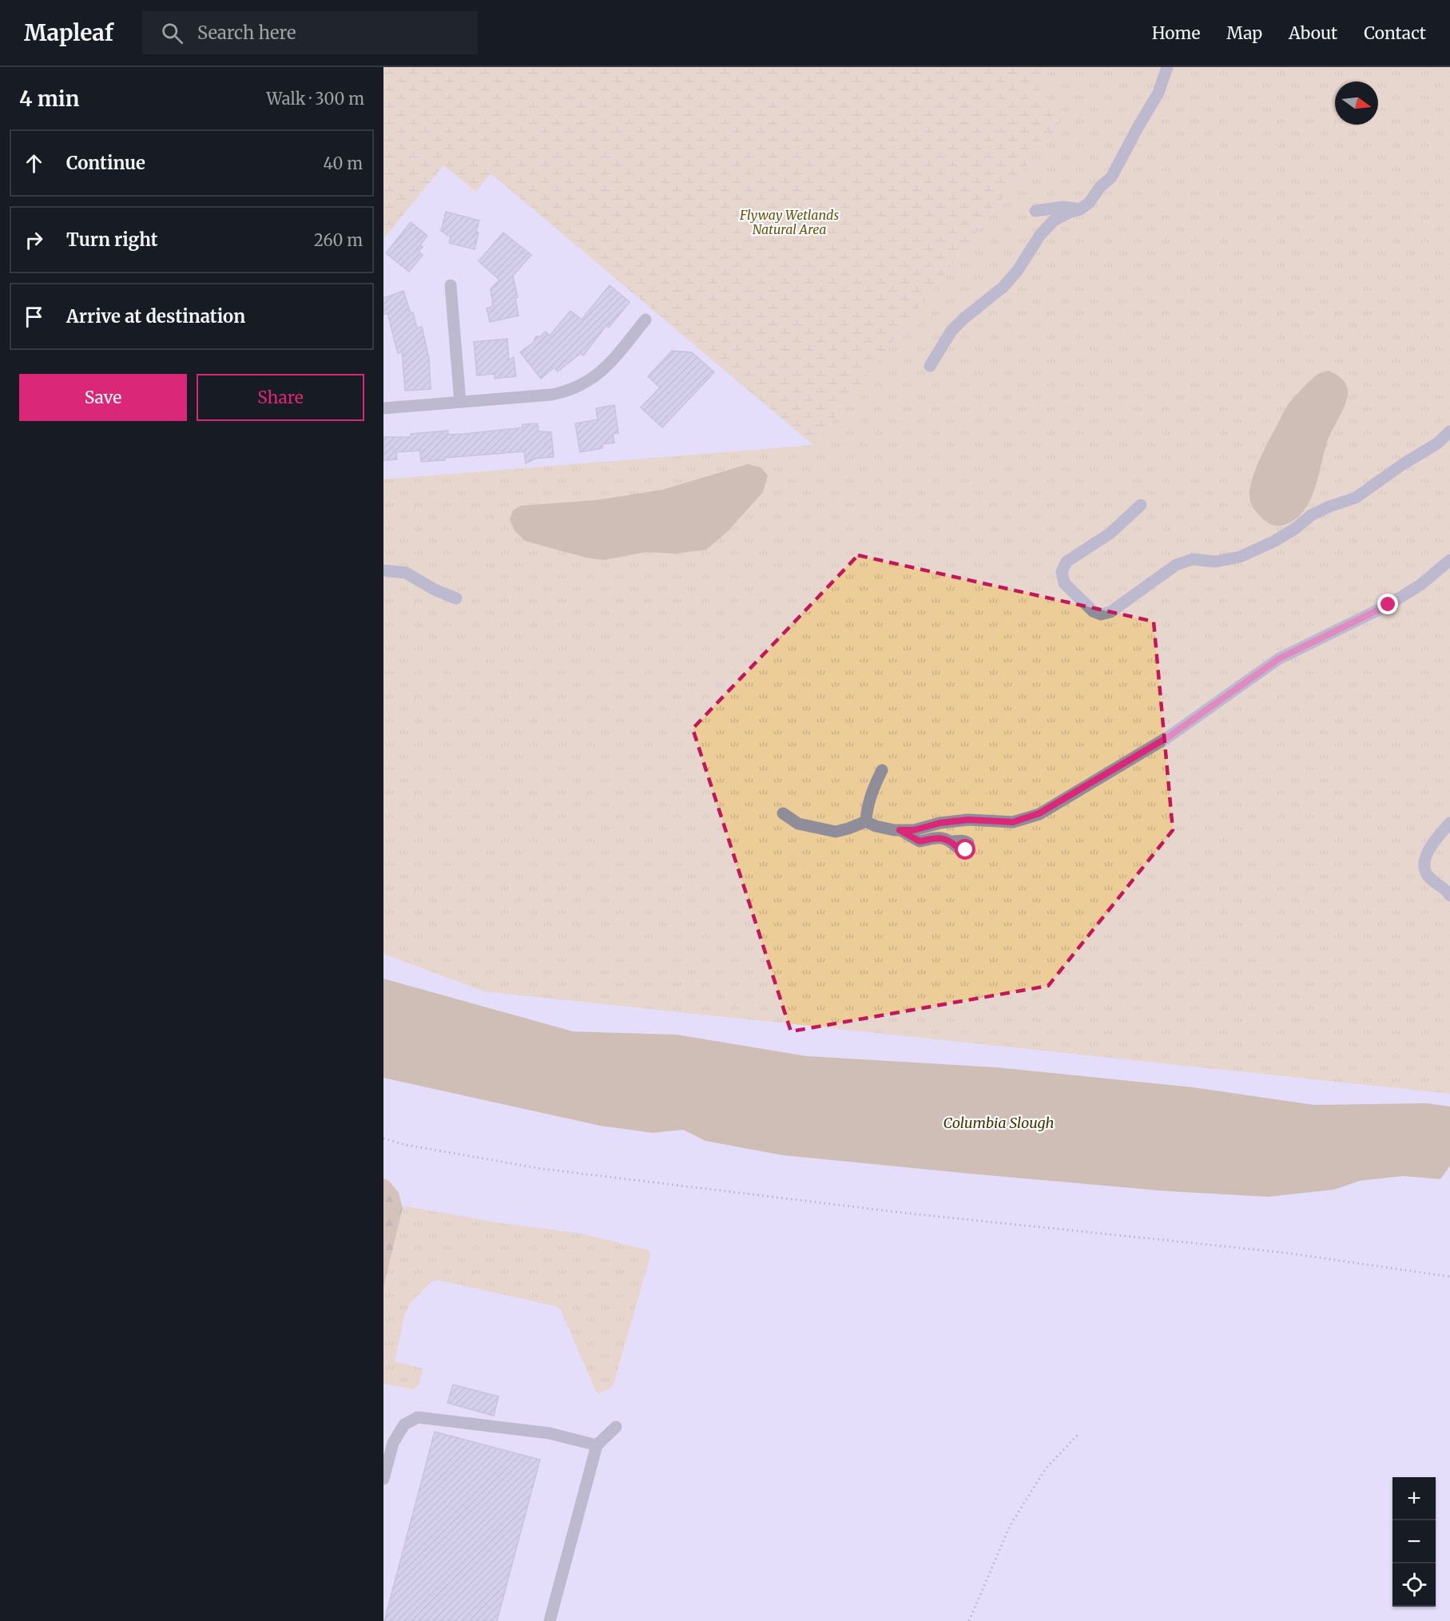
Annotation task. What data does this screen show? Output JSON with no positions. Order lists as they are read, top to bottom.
{
  "water": ["Columbia Slough"],
  "parks": ["Flyway Wetlands Natural Area"],
  "north": "right",
  "page": {
    "header": "Mapleaf",
    "search": "Search here",
    "nav": [
      "Home",
      "Map",
      "About",
      "Contact"
    ],
    "heading": ["4 min", "Walk · 300 m"],
    "list": [
      ["Continue", "40 m"],
      ["Turn right", "260 m"],
      "Arrive at destination"
    ],
    "buttons": ["Save", "Share"],
    "map_buttons": ["+", "−"]
  }
}
